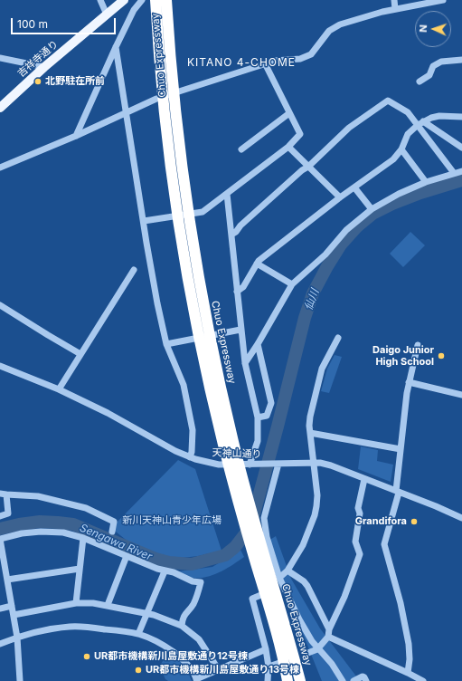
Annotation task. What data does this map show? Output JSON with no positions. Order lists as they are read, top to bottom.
{
  "streets": {
    "highway": ["Chuo Expressway"],
    "main road": ["吉祥寺通り"],
    "street": ["天神山通り"]
  },
  "districts": ["KITANO 4-CHOME"],
  "water": ["仙川", "Sengawa River"],
  "parks": ["新川天神山青少年広場"],
  "places": [
    "北野駐在所前",
    "Daigo Junior High School",
    "Grandifora",
    "UR都市機構新川島屋敷通り12号棟",
    "UR都市機構新川島屋敷通り13号棟"
  ],
  "scale_bar": "100 m",
  "north": "left"
}
